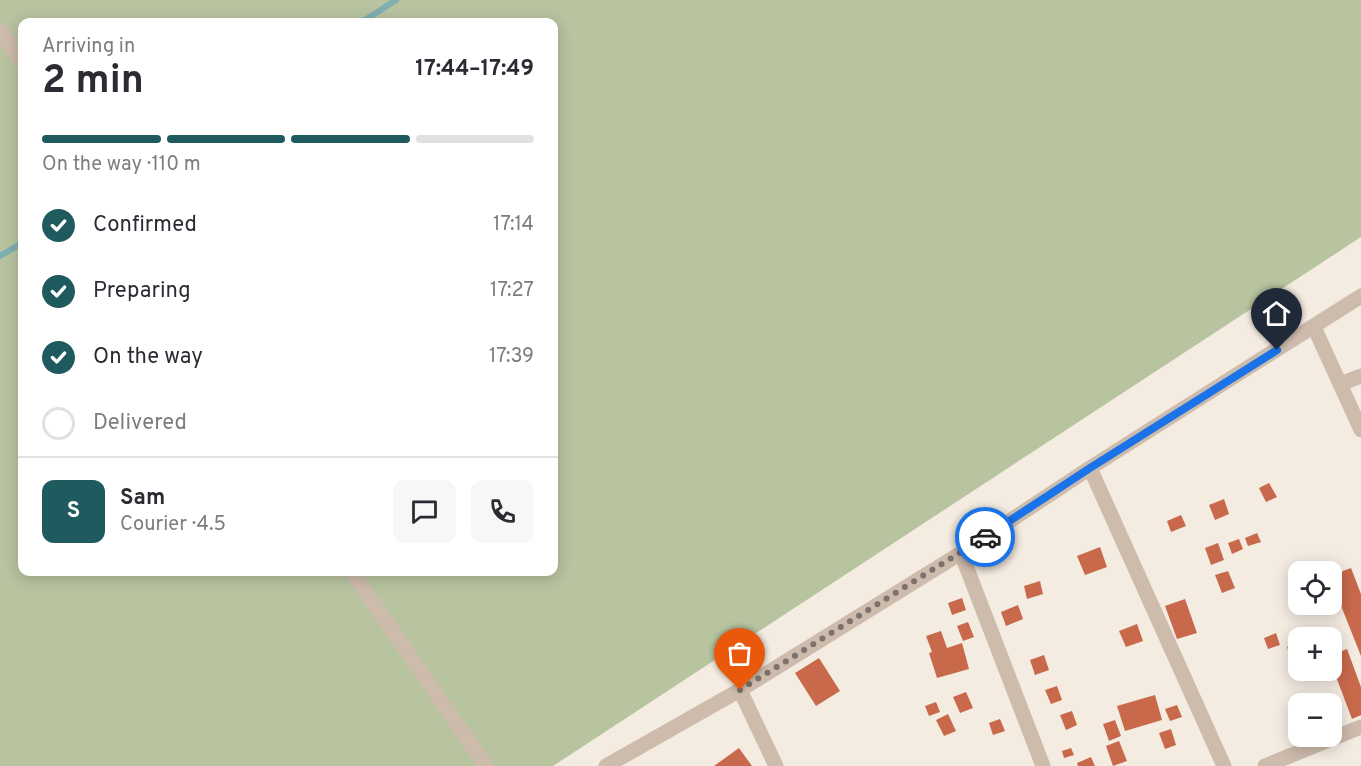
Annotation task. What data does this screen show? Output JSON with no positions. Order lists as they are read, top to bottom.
{
  "page": {
    "heading": ["2 min", "Arriving in", "17:44–17:49"],
    "panel": ["Sam", "Courier · 4.5"],
    "bar": "On the way · 110 m",
    "list": [
      ["Confirmed", "17:14"],
      ["Preparing", "17:27"],
      ["On the way", "17:39"],
      "Delivered"
    ],
    "round": "S",
    "map_buttons": ["+", "−"]
  }
}
